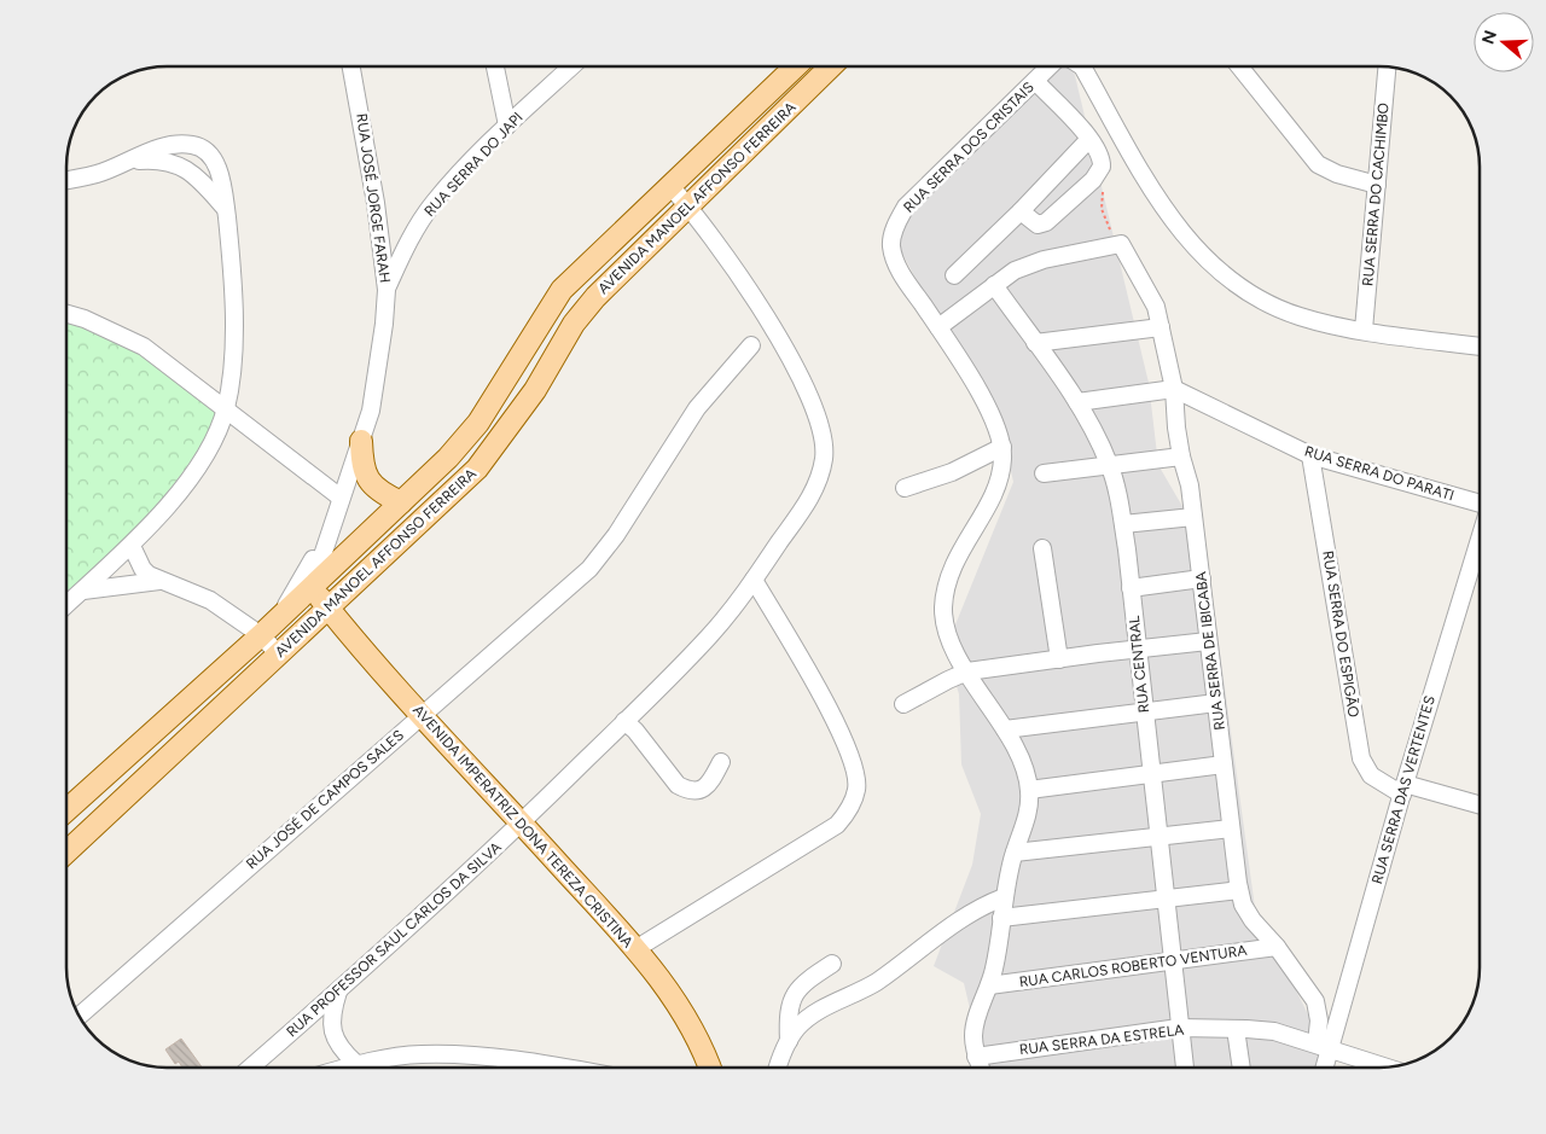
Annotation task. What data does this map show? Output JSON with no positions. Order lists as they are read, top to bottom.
{
  "streets": {
    "main road": ["AVENIDA MANOEL AFFONSO FERREIRA", "AVENIDA IMPERATRIZ DONA TEREZA CRISTINA"],
    "street": [
      "RUA SERRA DOS CRISTAIS",
      "RUA SERRA DO JAPI",
      "RUA SERRA DO CACHIMBO",
      "RUA JOSÉ JORGE FARAH",
      "RUA SERRA DO PARATI",
      "RUA SERRA DO ESPIGÃO",
      "RUA SERRA DE IBICABA",
      "RUA CENTRAL",
      "RUA SERRA DAS VERTENTES",
      "RUA JOSÉ DE CAMPOS SALES",
      "RUA PROFESSOR SAUL CARLOS DA SILVA",
      "RUA CARLOS ROBERTO VENTURA",
      "RUA SERRA DA ESTRELA"
    ]
  },
  "crossings": [
    ["RUA SERRA DOS CRISTAIS", "RUA CARLOS ROBERTO VENTURA"],
    ["RUA SERRA DOS CRISTAIS", "RUA SERRA DA ESTRELA"],
    ["RUA SERRA DO JAPI", "RUA JOSÉ JORGE FARAH"],
    ["RUA JOSÉ JORGE FARAH", "AVENIDA MANOEL AFFONSO FERREIRA"],
    ["RUA JOSÉ JORGE FARAH", "AVENIDA IMPERATRIZ DONA TEREZA CRISTINA"],
    ["AVENIDA MANOEL AFFONSO FERREIRA", "AVENIDA IMPERATRIZ DONA TEREZA CRISTINA"],
    ["AVENIDA MANOEL AFFONSO FERREIRA", "RUA PROFESSOR SAUL CARLOS DA SILVA"],
    ["RUA SERRA DO PARATI", "RUA SERRA DO ESPIGÃO"],
    ["RUA SERRA DO PARATI", "RUA SERRA DE IBICABA"],
    ["RUA SERRA DO ESPIGÃO", "RUA SERRA DAS VERTENTES"],
    ["RUA SERRA DE IBICABA", "RUA SERRA DAS VERTENTES"],
    ["RUA SERRA DE IBICABA", "RUA CARLOS ROBERTO VENTURA"],
    ["RUA SERRA DE IBICABA", "RUA SERRA DA ESTRELA"],
    ["RUA CENTRAL", "RUA CARLOS ROBERTO VENTURA"],
    ["RUA CENTRAL", "RUA SERRA DA ESTRELA"],
    ["RUA SERRA DAS VERTENTES", "RUA SERRA DA ESTRELA"],
    ["RUA JOSÉ DE CAMPOS SALES", "AVENIDA IMPERATRIZ DONA TEREZA CRISTINA"],
    ["AVENIDA IMPERATRIZ DONA TEREZA CRISTINA", "RUA PROFESSOR SAUL CARLOS DA SILVA"]
  ],
  "north": "left"
}
